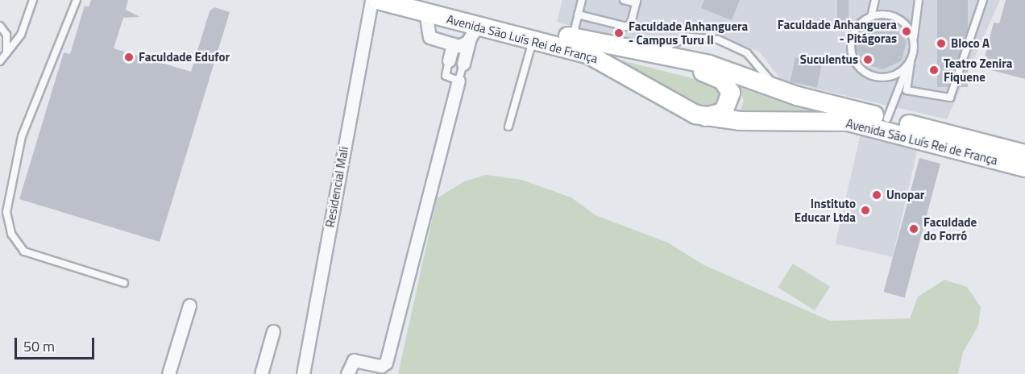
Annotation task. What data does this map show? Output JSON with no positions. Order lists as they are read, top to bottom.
{
  "streets": {
    "main road": ["Avenida São Luís Rei de França"],
    "street": ["Residencial Mali"]
  },
  "places": [
    "Faculdade Anhanguera - Pitágoras",
    "Faculdade Anhanguera - Campus Turu II",
    "Bloco A",
    "Faculdade Edufor",
    "Suculentus",
    "Teatro Zenira Fiquene",
    "Unopar",
    "Instituto Educar Ltda",
    "Faculdade do Forró"
  ],
  "scale_bar": "50 m"
}
